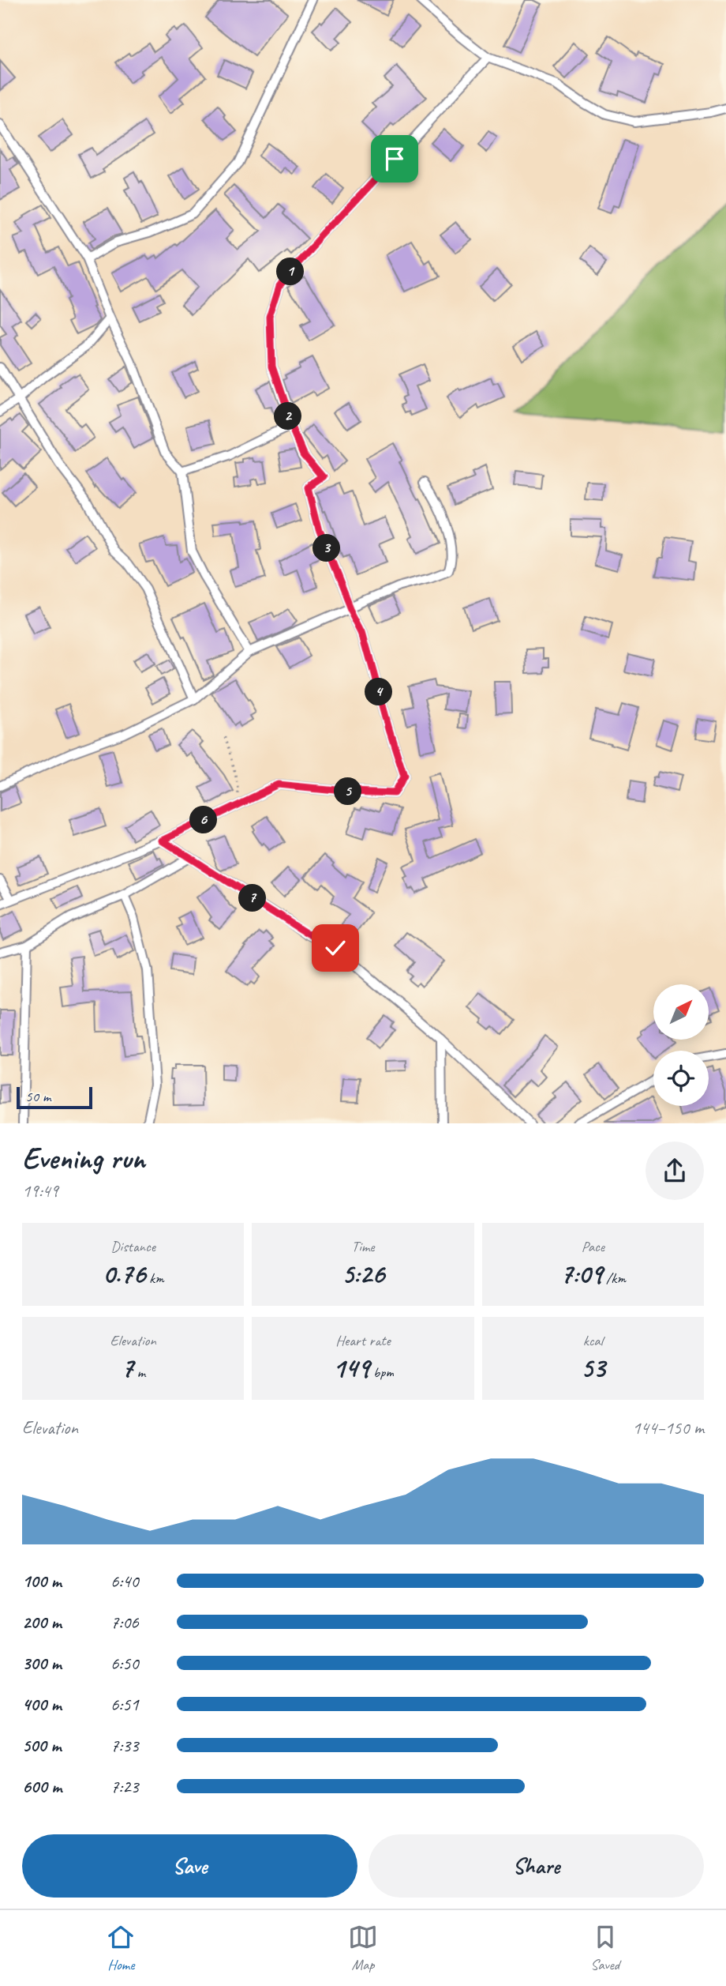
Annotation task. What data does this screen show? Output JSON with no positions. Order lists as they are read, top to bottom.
{
  "scale_bar": "50 m",
  "north": "top right",
  "page": {
    "pins": [
      "1",
      "2",
      "3",
      "4",
      "5",
      "6",
      "7"
    ],
    "scale": "50 m",
    "heading": ["Evening run", "19:49"],
    "stats": [
      ["Distance", "0.76 km"],
      ["Time", "5:26"],
      ["Pace", "7:09 /km"],
      ["Elevation", "7 m"],
      ["Heart rate", "149 bpm"],
      ["kcal", "53"]
    ],
    "chart": ["Elevation", "144–150 m"],
    "list": [
      {
        "name": "100 m",
        "note": "6:40"
      },
      {
        "name": "200 m",
        "note": "7:06"
      },
      {
        "name": "300 m",
        "note": "6:50"
      },
      {
        "name": "400 m",
        "note": "6:51"
      },
      {
        "name": "500 m",
        "note": "7:33"
      },
      {
        "name": "600 m",
        "note": "7:23"
      }
    ],
    "buttons": ["Save", "Share"],
    "tabs": ["Home", "Map", "Saved"]
  }
}
